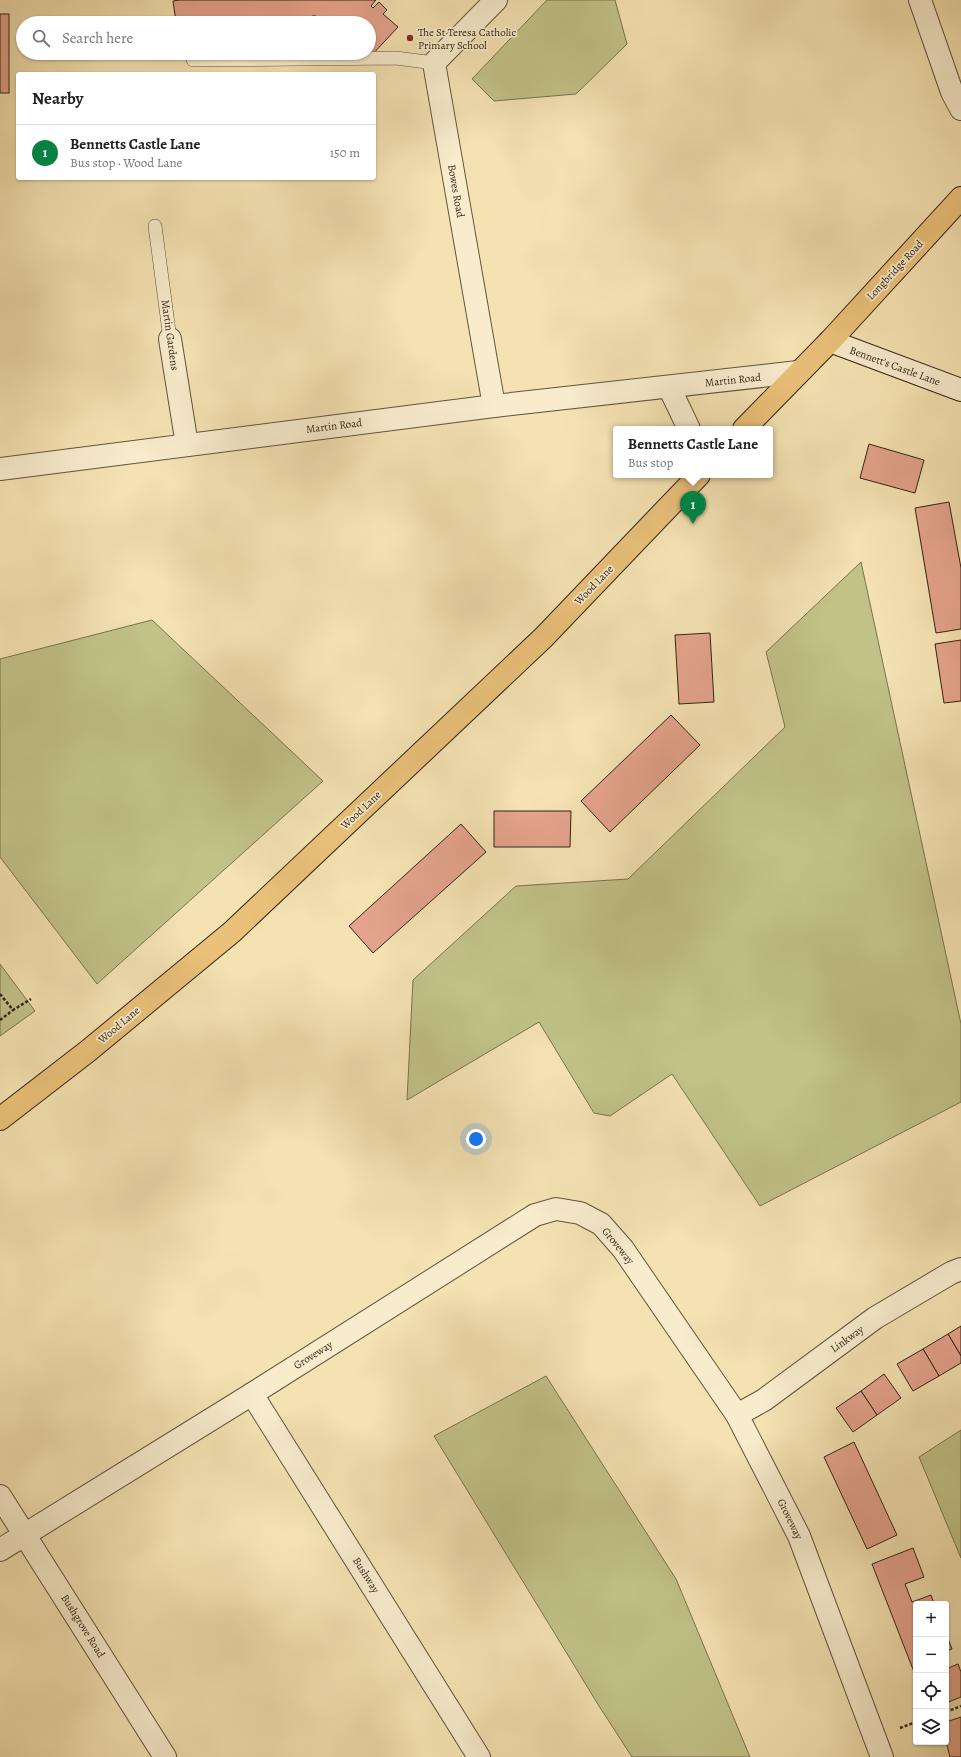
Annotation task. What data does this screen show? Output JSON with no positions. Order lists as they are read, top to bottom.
{
  "streets": {
    "main road": ["Longbridge Road", "Wood Lane"],
    "street": [
      "Bowes Road",
      "Martin Gardens",
      "Bennett's Castle Lane",
      "Martin Road",
      "Groveway",
      "Linkway",
      "Bushway",
      "Bushgrove Road"
    ]
  },
  "crossings": [
    ["Bowes Road", "Martin Road"],
    ["Longbridge Road", "Bennett's Castle Lane"],
    ["Martin Gardens", "Martin Road"],
    ["Groveway", "Linkway"],
    ["Groveway", "Bushway"],
    ["Groveway", "Bushgrove Road"]
  ],
  "places": ["The St Teresa Catholic Primary School"],
  "page": {
    "search": "Search here",
    "heading": "Nearby",
    "list": [
      {
        "mark": "1",
        "name": "Bennetts Castle Lane",
        "note": "Bus stop · Wood Lane",
        "value": "150 m"
      }
    ],
    "popup": ["Bennetts Castle Lane", "Bus stop"],
    "pins": "1",
    "map_buttons": ["+", "−"]
  }
}
